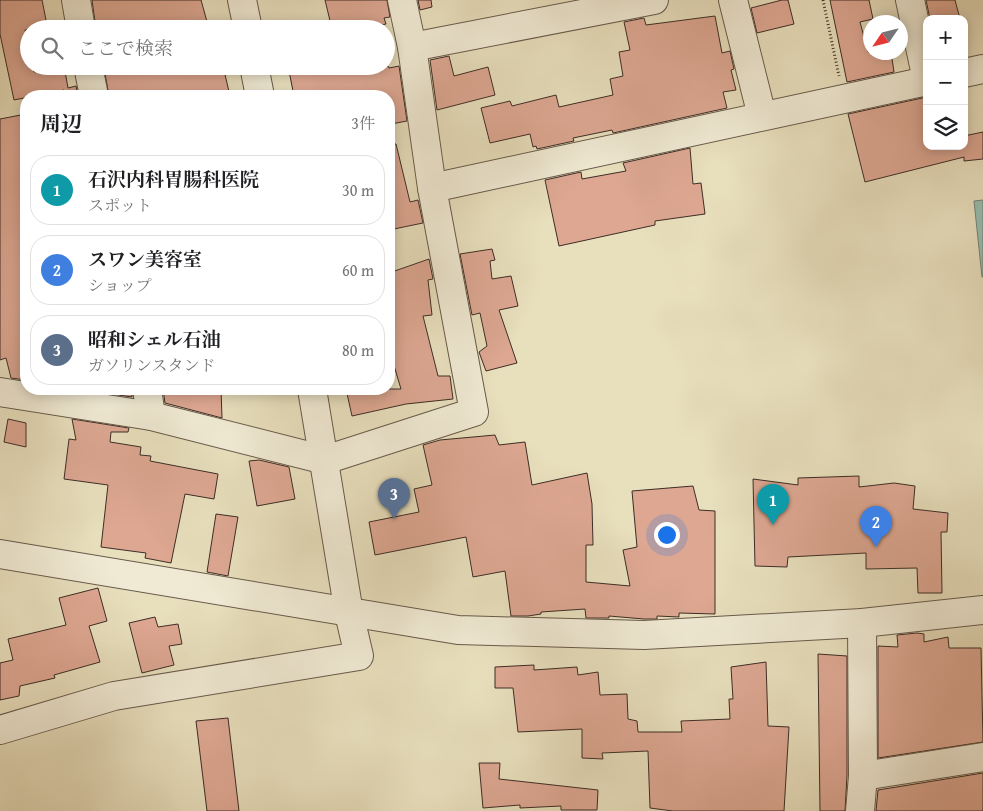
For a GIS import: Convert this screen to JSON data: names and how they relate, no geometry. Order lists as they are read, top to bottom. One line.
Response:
{"north":"bottom left","page":{"map_buttons":["+","−"],"search":"ここで検索","heading":["周辺","3件"],"list":[{"mark":"1","name":"石沢内科胃腸科医院","note":"スポット","value":"30 m"},{"mark":"2","name":"スワン美容室","note":"ショップ","value":"60 m"},{"mark":"3","name":"昭和シェル石油","note":"ガソリンスタンド","value":"80 m"}],"pins":["3","1","2"]}}
